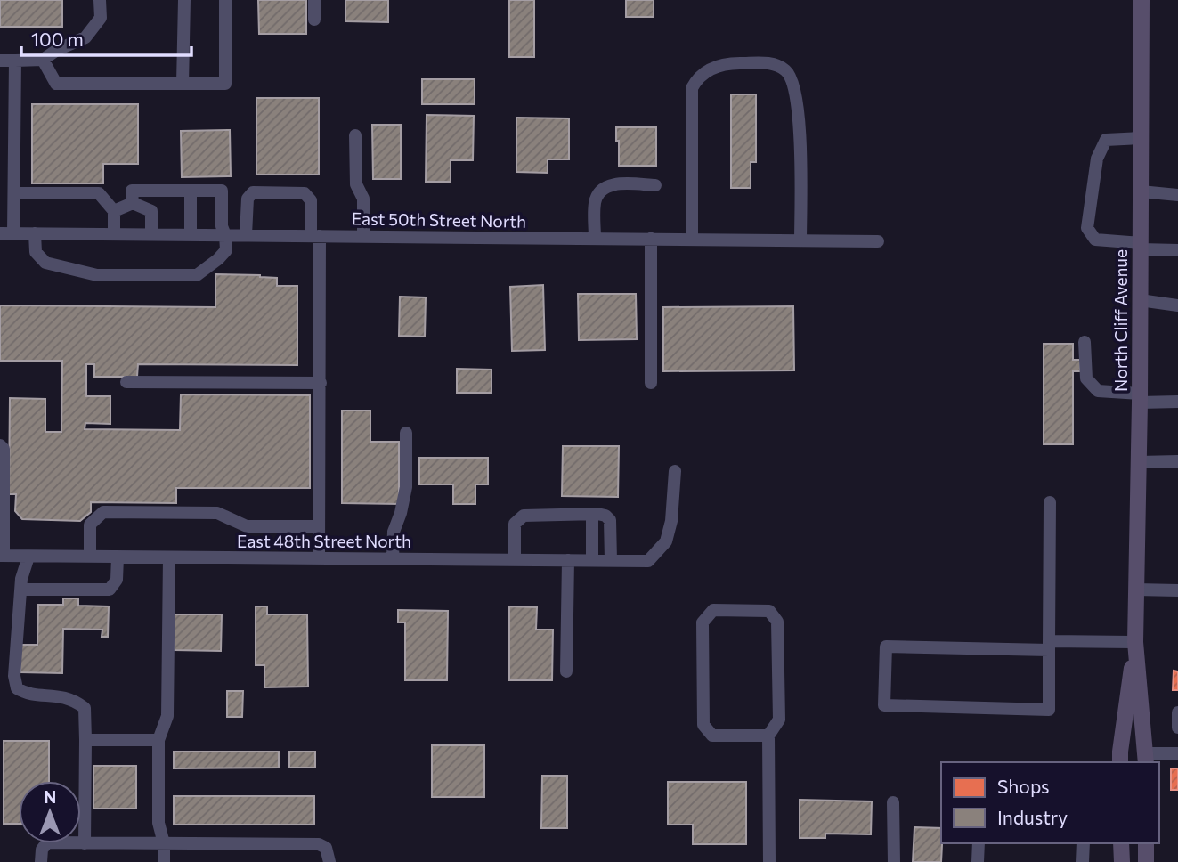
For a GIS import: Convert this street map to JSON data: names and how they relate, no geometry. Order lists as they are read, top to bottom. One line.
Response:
{"streets":{"main road":["North Cliff Avenue"],"street":["East 50th Street North","East 48th Street North"]},"legend":["Shops","Industry"],"scale_bar":"100 m","north":"top"}
